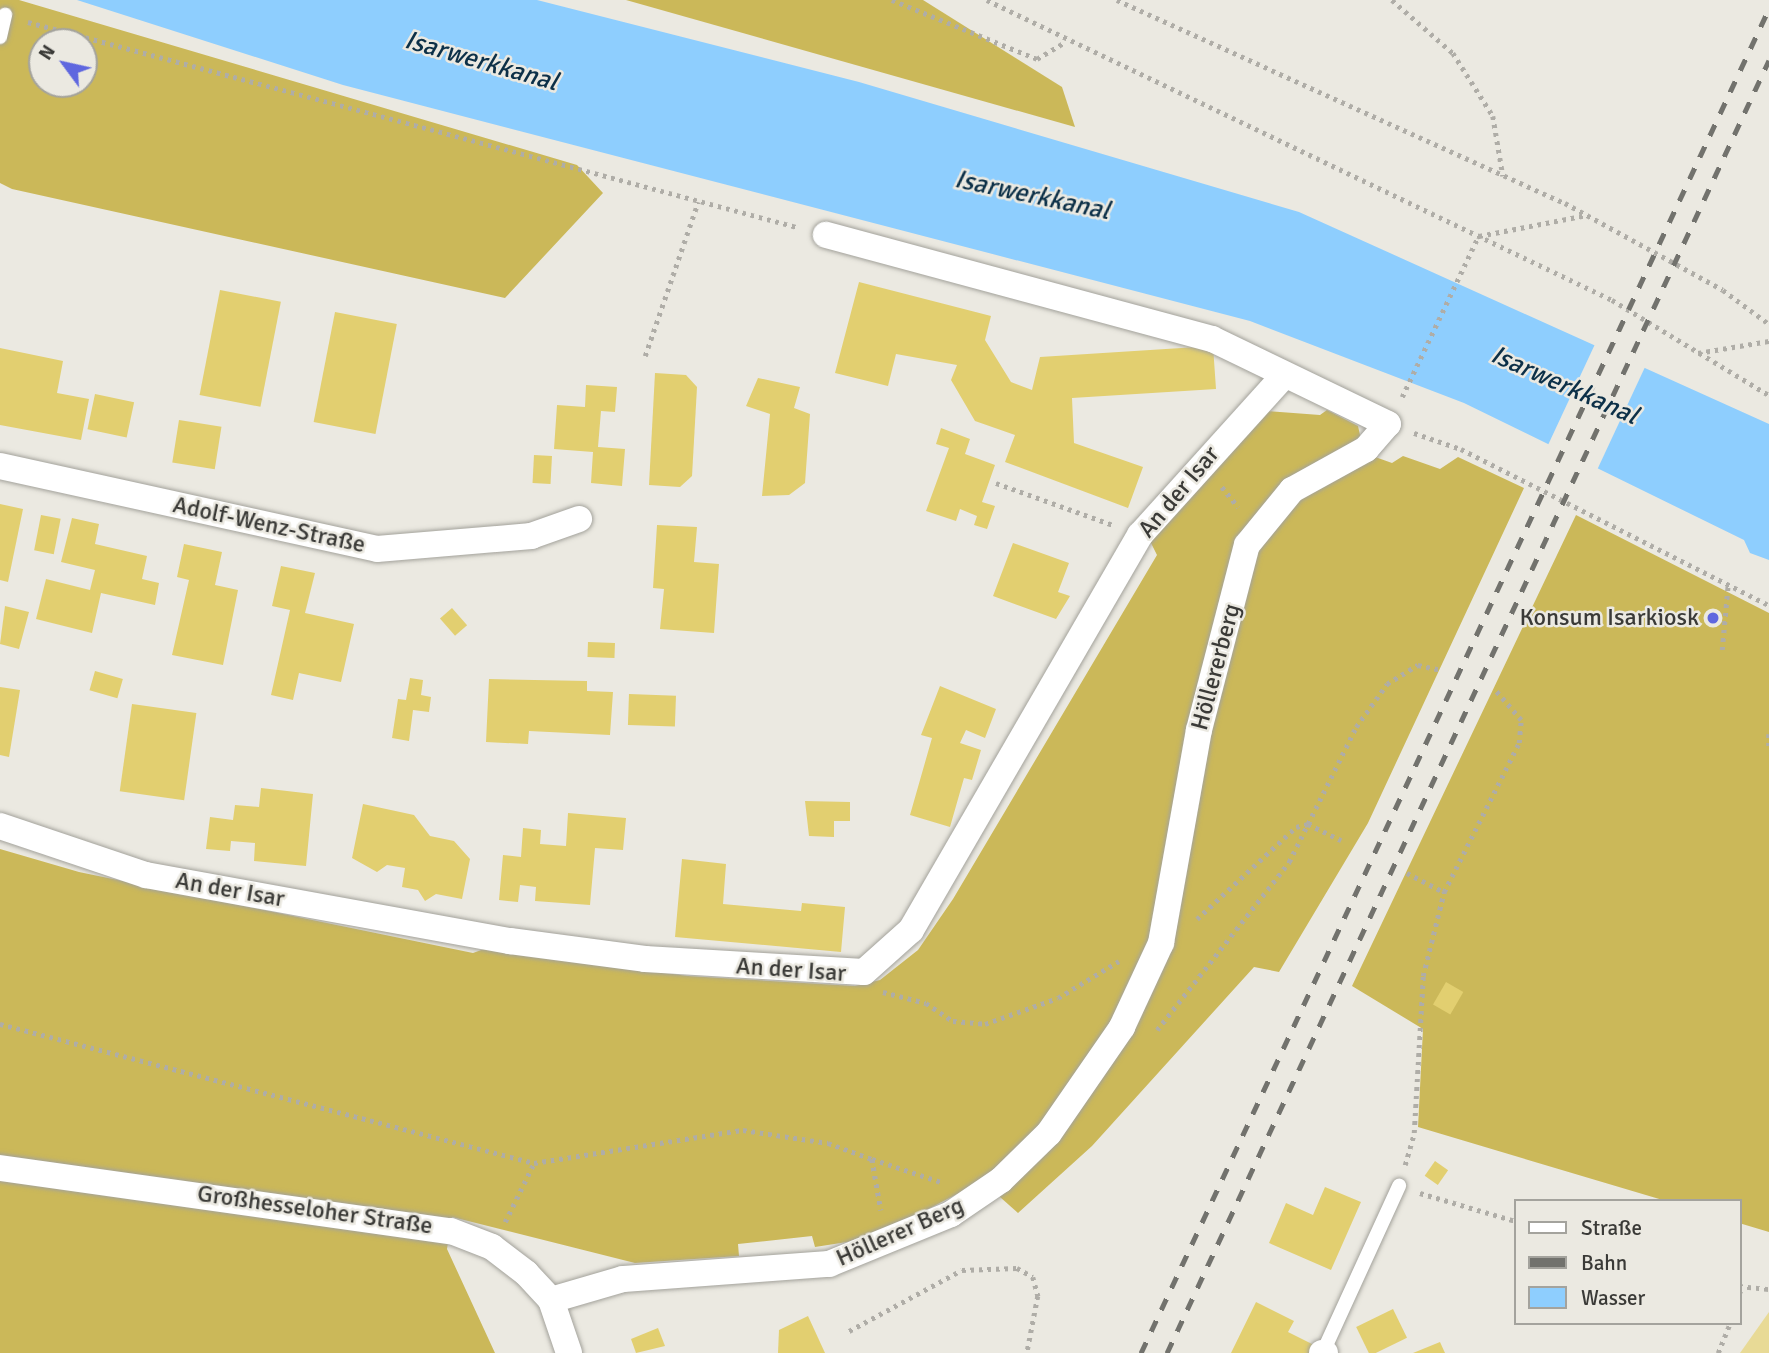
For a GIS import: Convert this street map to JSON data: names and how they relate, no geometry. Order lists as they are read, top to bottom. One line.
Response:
{"streets":{"street":["An der Isar","Adolf-Wenz-Straße","Höllererberg","Großhesseloher Straße","Höllerer Berg"]},"crossings":[["Höllererberg","Höllerer Berg"],["Großhesseloher Straße","Höllerer Berg"]],"water":["Isarwerkkanal"],"places":["Konsum Isarkiosk"],"legend":["Straße","Bahn","Wasser"],"north":"top left"}
